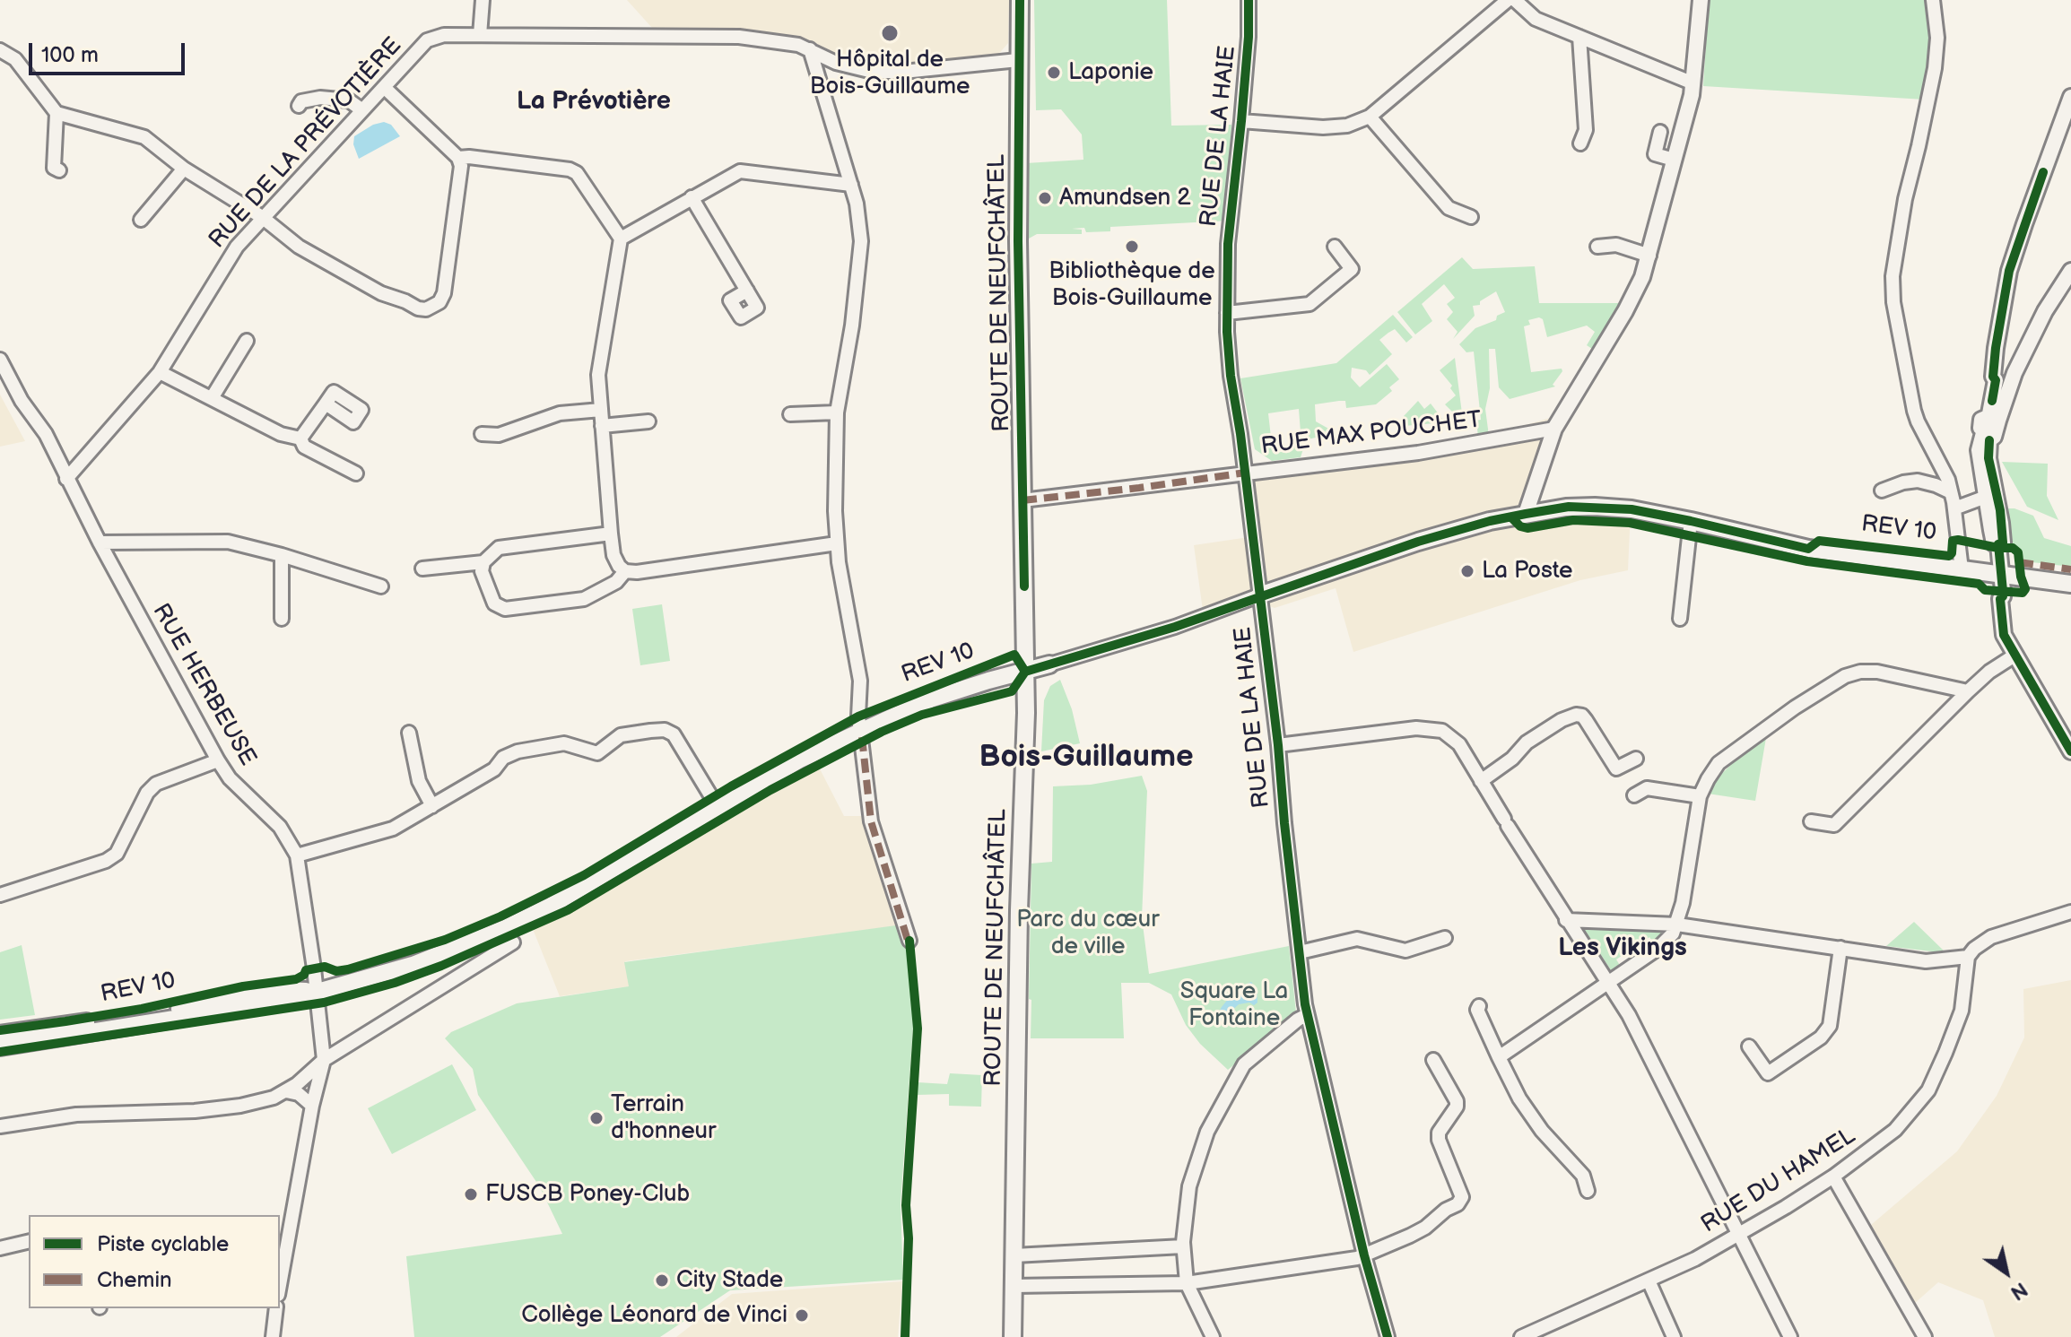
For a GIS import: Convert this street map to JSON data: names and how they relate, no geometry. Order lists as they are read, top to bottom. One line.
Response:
{"streets":{"main road":["ROUTE DE NEUFCHÂTEL"],"street":["RUE DE LA HAIE","RUE DE LA PRÉVOTIÈRE","RUE MAX POUCHET","RUE HERBEUSE","RUE DU HAMEL"],"cycle path":["REV 10"]},"crossings":[["RUE DE LA HAIE","RUE MAX POUCHET"],["RUE DE LA PRÉVOTIÈRE","ROUTE DE NEUFCHÂTEL"],["RUE DE LA PRÉVOTIÈRE","RUE HERBEUSE"],["ROUTE DE NEUFCHÂTEL","RUE MAX POUCHET"]],"districts":["La Prévotière","Bois-Guillaume","Les Vikings"],"parks":["Parc du cœur de ville","Square La Fontaine"],"places":["Hôpital de Bois-Guillaume","Laponie","Amundsen 2","Bibliothèque de Bois-Guillaume","La Poste","Terrain d'honneur","FUSCB Poney-Club","City Stade","Collège Léonard de Vinci"],"legend":["Piste cyclable","Chemin"],"scale_bar":"100 m","north":"bottom right"}
